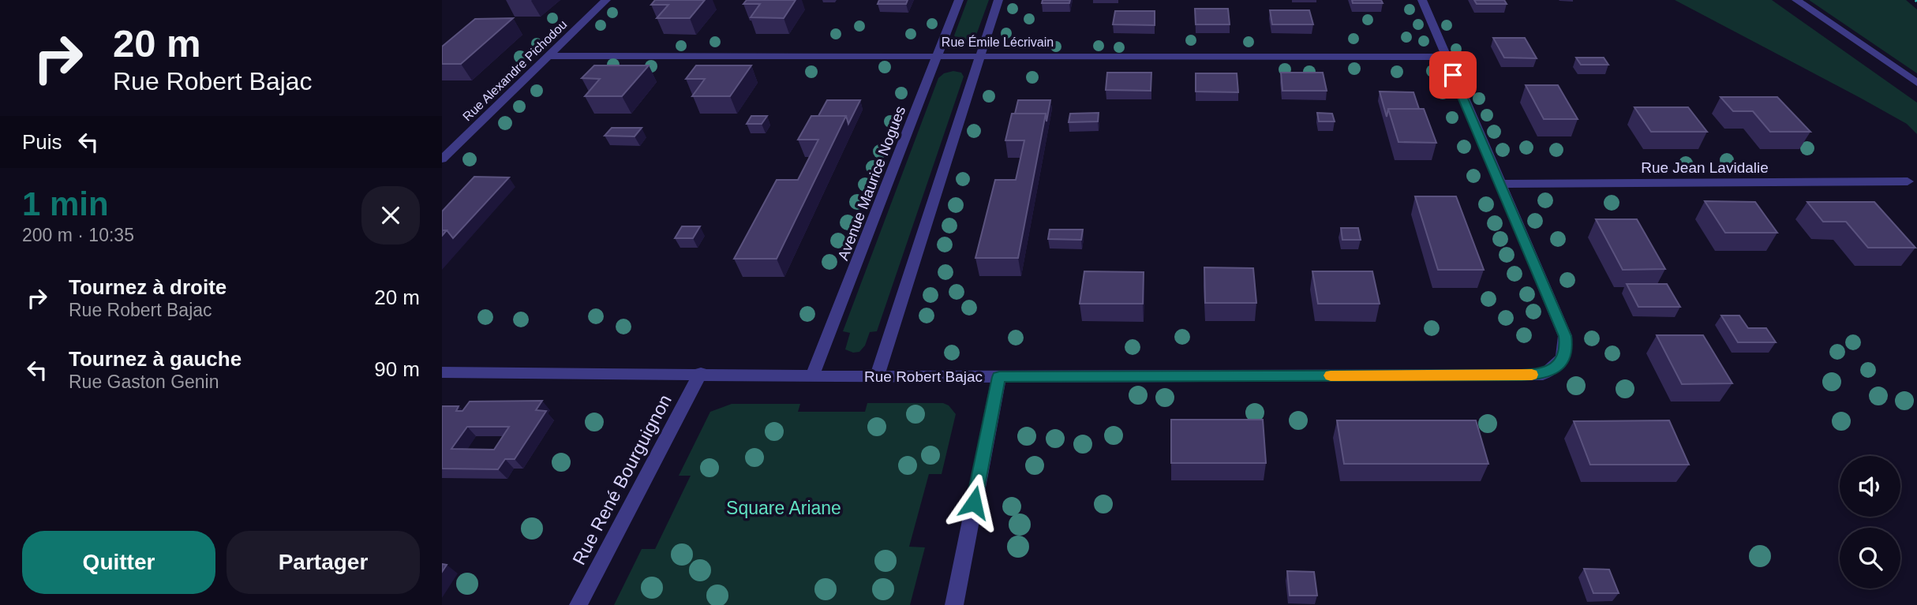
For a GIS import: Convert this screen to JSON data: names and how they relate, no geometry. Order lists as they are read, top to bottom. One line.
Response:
{"streets":{"street":["Rue Émile Lécrivain","Rue Alexandre Pichodou","Rue Jean Lavidalie","Avenue Maurice Nogues","Rue Robert Bajac","Rue René Bourguignon"]},"crossings":[["Rue Émile Lécrivain","Rue Alexandre Pichodou"],["Rue Émile Lécrivain","Avenue Maurice Nogues"],["Rue Jean Lavidalie","Rue Robert Bajac"],["Avenue Maurice Nogues","Rue Robert Bajac"],["Rue Robert Bajac","Rue René Bourguignon"]],"parks":["Square Ariane"],"page":{"turn":["20 m","Rue Robert Bajac"],"then":"Puis","heading":["1 min","200 m · 10:35"],"list":[{"name":"Tournez à droite","note":"Rue Robert Bajac","value":"20 m"},{"name":"Tournez à gauche","note":"Rue Gaston Genin","value":"90 m"}],"buttons":["Quitter","Partager"]}}
